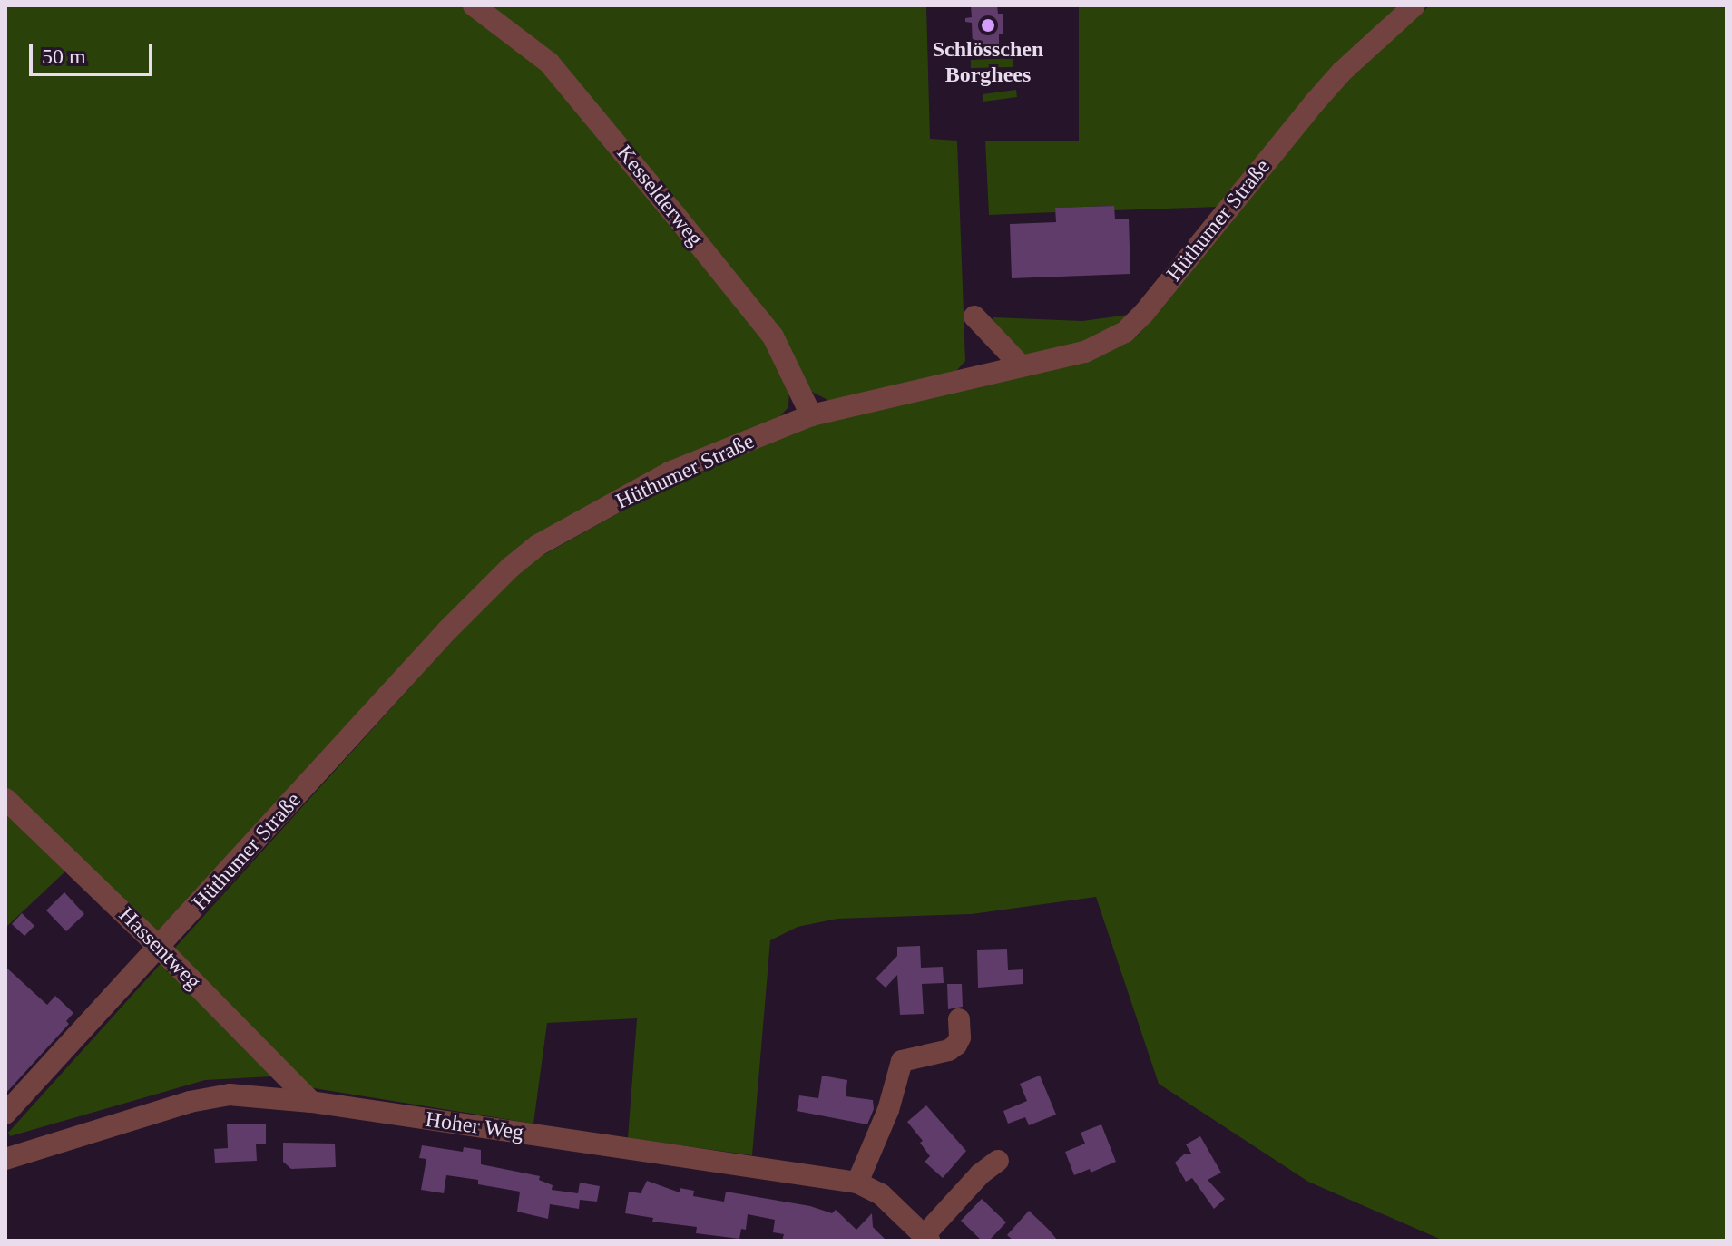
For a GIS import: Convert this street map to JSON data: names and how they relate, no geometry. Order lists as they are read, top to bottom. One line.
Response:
{"streets":{"street":["Kesselderweg","Hüthumer Straße","Hassentweg","Hoher Weg"]},"crossings":[["Kesselderweg","Hüthumer Straße"],["Hüthumer Straße","Hassentweg"],["Hassentweg","Hoher Weg"]],"places":["Schlösschen Borghees"],"scale_bar":"50 m"}
